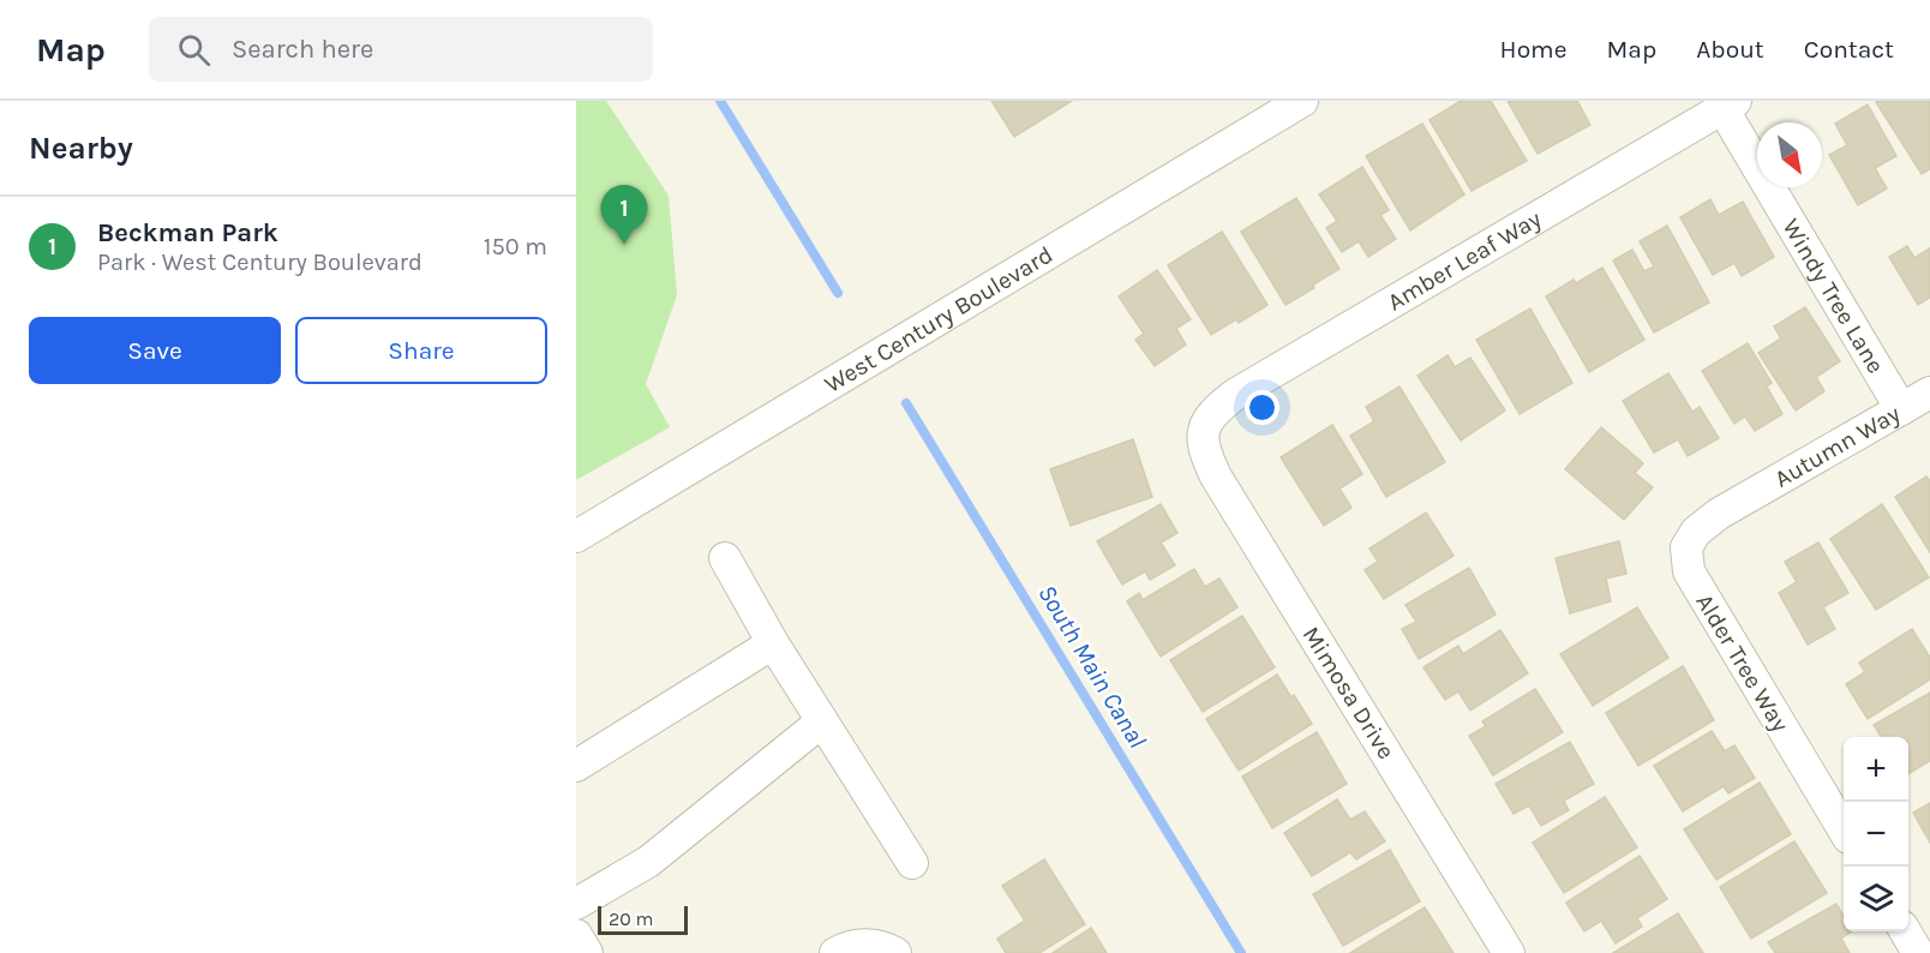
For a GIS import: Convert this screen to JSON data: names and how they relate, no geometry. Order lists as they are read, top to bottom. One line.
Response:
{"streets":{"street":["Amber Leaf Way","Windy Tree Lane","West Century Boulevard","Autumn Way","Alder Tree Way","Mimosa Drive"]},"crossings":[["Amber Leaf Way","Windy Tree Lane"],["Amber Leaf Way","Mimosa Drive"],["Windy Tree Lane","Autumn Way"],["Autumn Way","Alder Tree Way"]],"water":["South Main Canal"],"scale_bar":"20 m","north":"bottom right","page":{"header":"Map","search":"Search here","nav":["Home","Map","About","Contact"],"heading":"Nearby","pins":"1","list":[{"mark":"1","name":"Beckman Park","note":"Park · West Century Boulevard","value":"150 m"}],"buttons":["Save","Share"],"map_buttons":["+","−"],"scale":"20 m"}}
